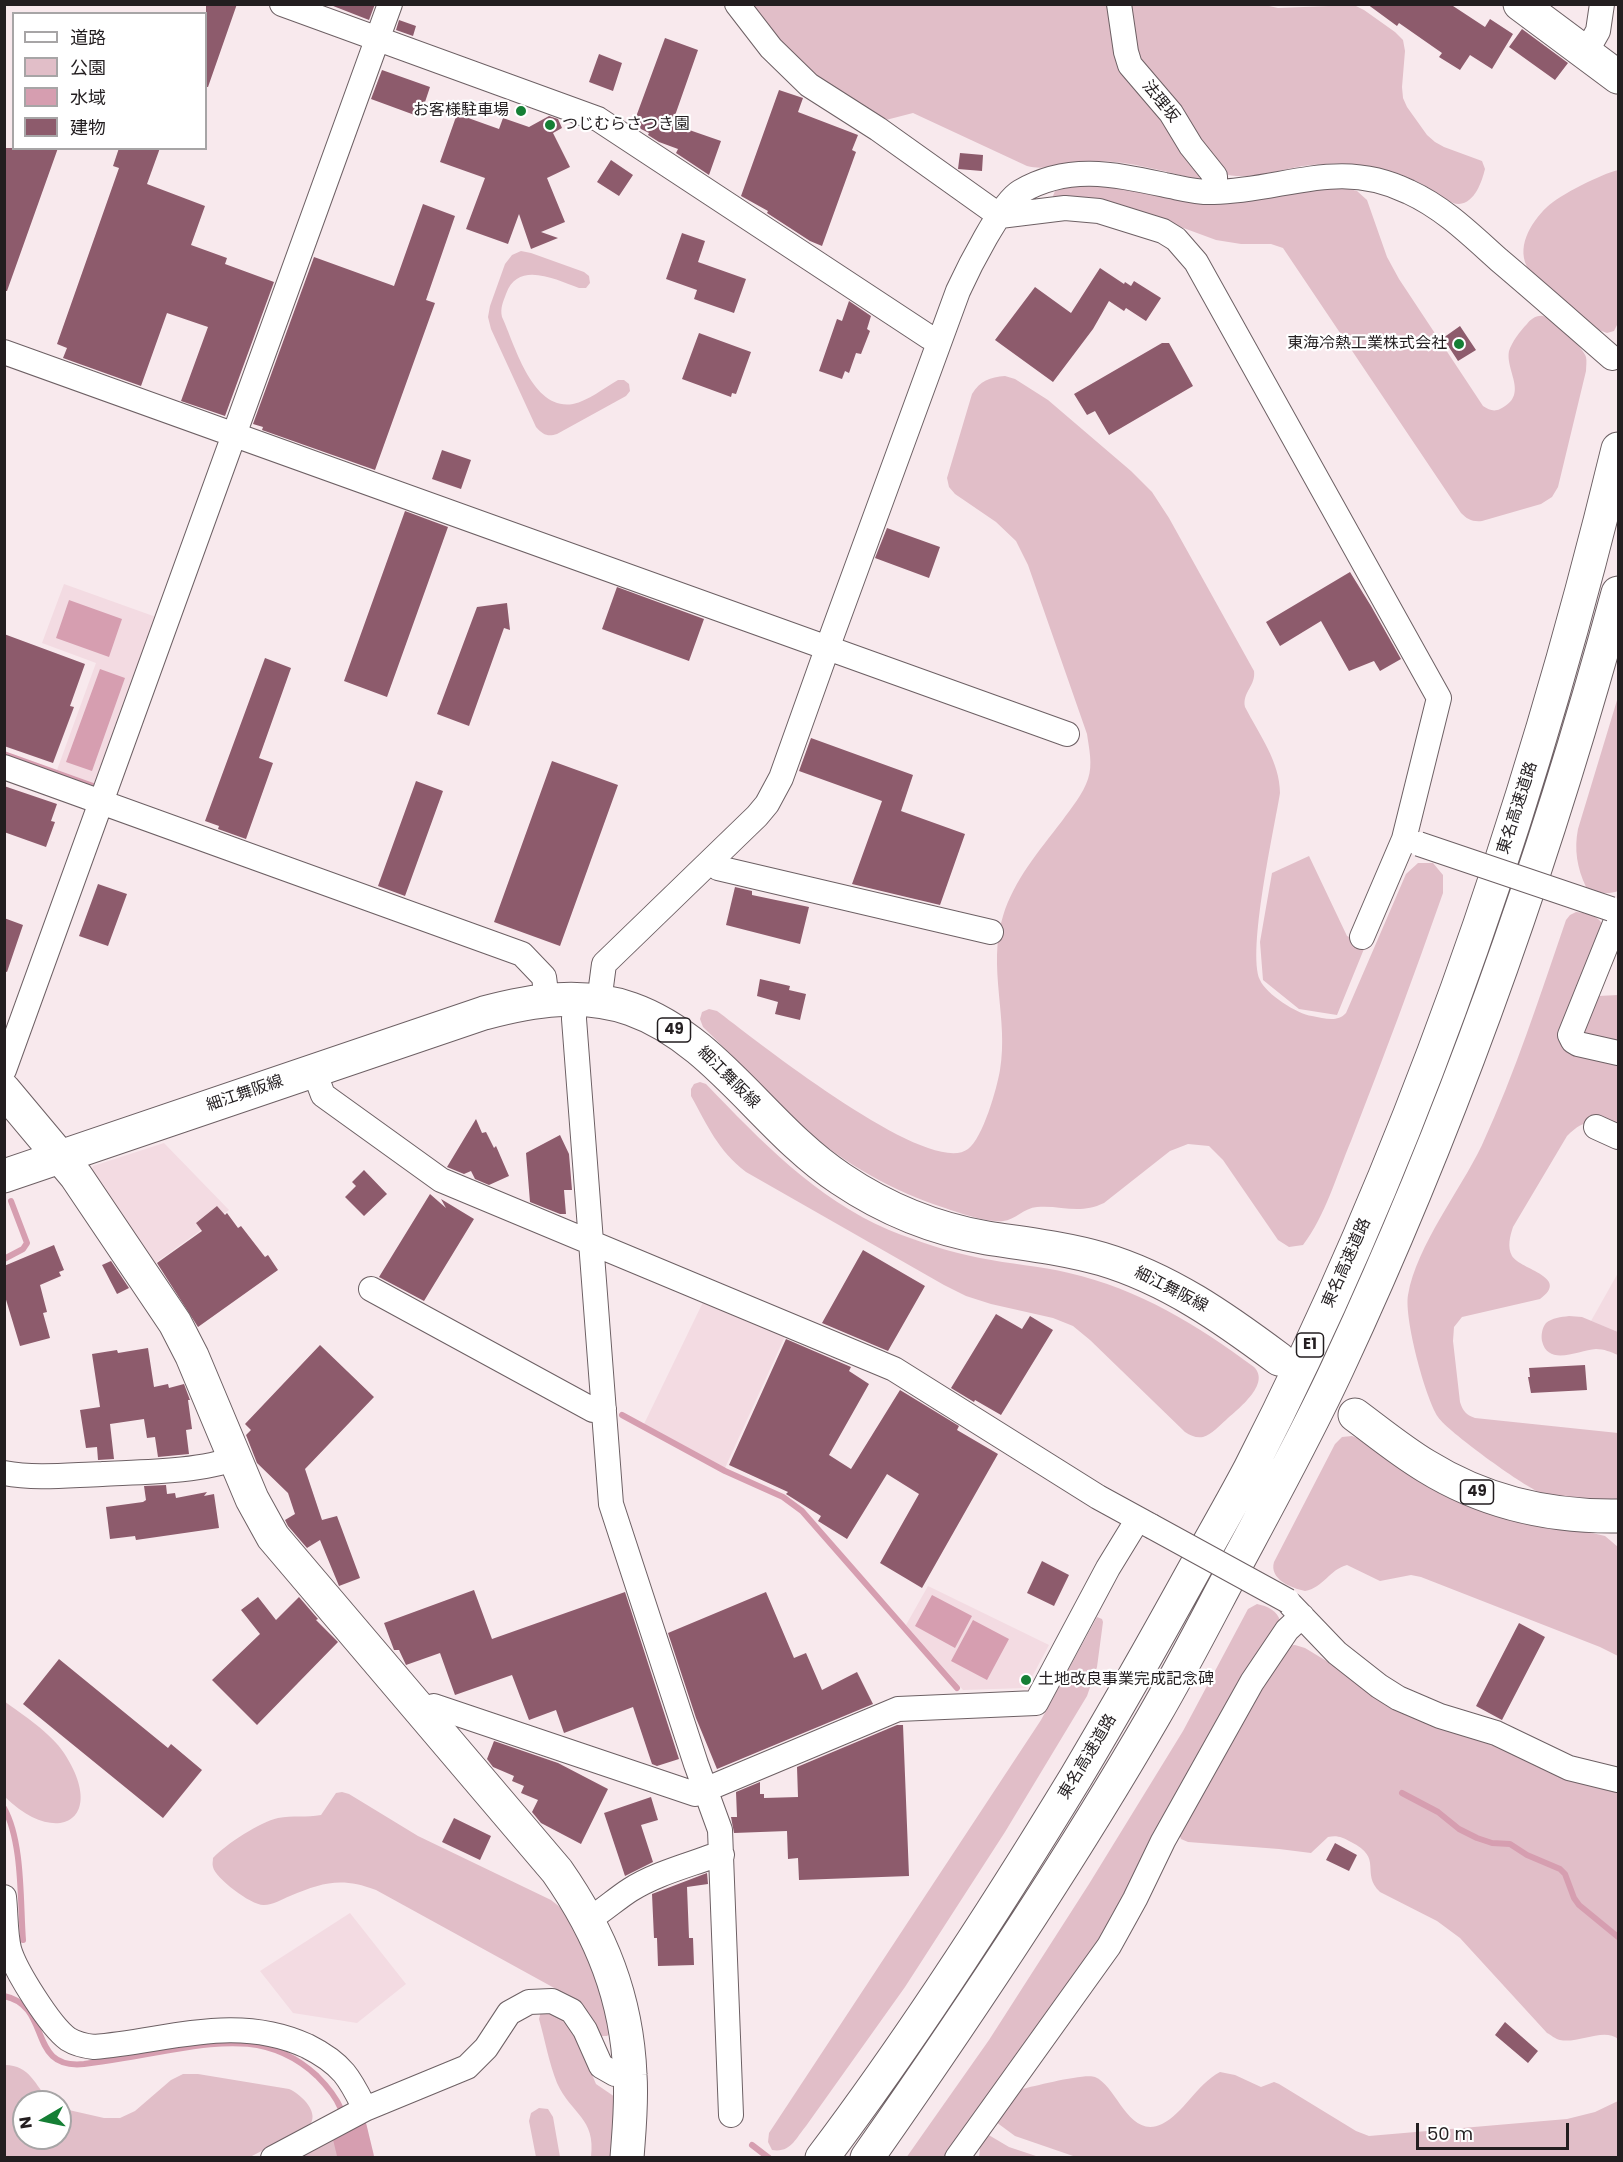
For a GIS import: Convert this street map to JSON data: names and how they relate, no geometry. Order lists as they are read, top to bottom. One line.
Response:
{"streets":{"main road":["東名高速道路","49","細江舞阪線","E1"],"street":["法理坂"]},"places":["お客様駐車場","つじむらさつき園","東海冷熱工業株式会社","土地改良事業完成記念碑"],"legend":["道路","公園","水域","建物"],"scale_bar":"50 m","north":"left"}
